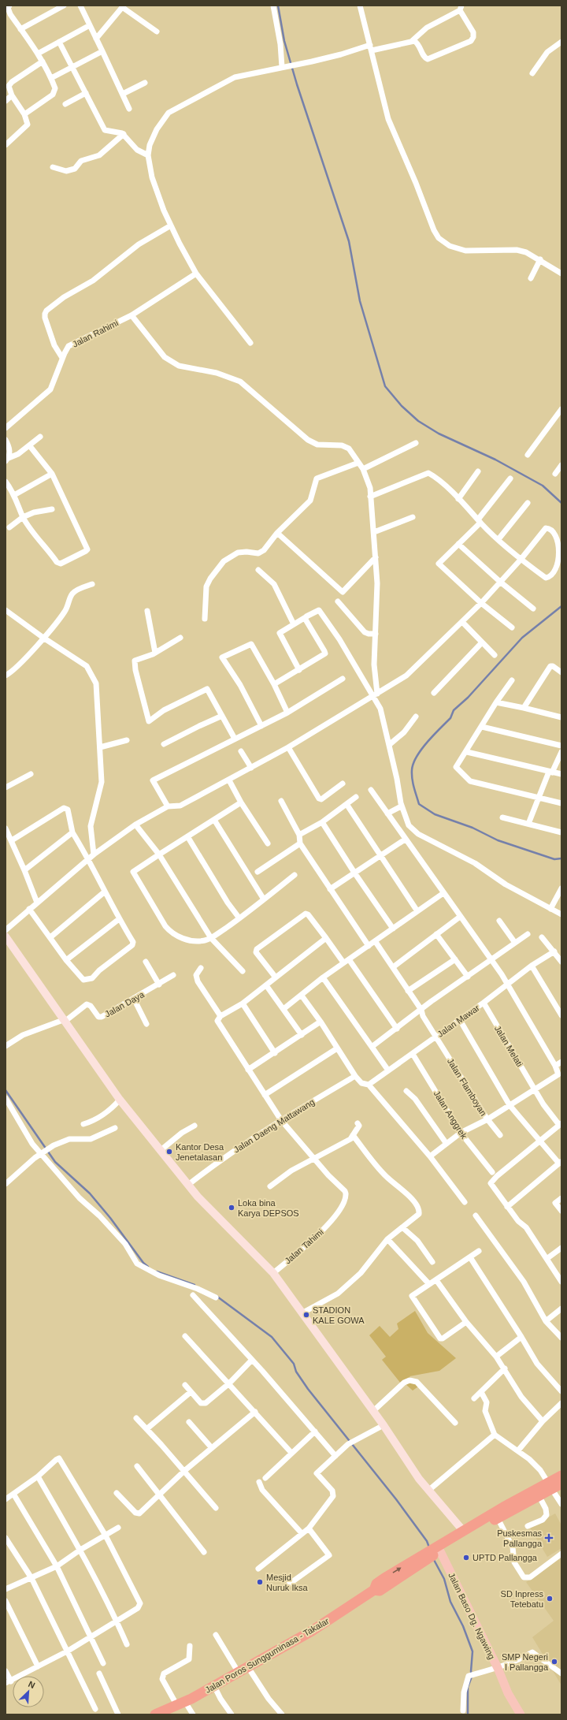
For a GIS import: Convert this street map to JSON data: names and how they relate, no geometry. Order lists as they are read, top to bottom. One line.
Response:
{"streets":{"highway":["Jalan Poros Sungguminasa - Takalar"],"main road":["Jalan Baso Dg. Ngawing"],"street":["Jalan Rahimi","Jalan Daya","Jalan Mawar","Jalan Melati","Jalan Flamboyan","Jalan Anggrek","Jalan Daeng Mattawang","Jalan Tahimi"]},"crossings":[["Jalan Mawar","Jalan Melati"],["Jalan Mawar","Jalan Flamboyan"],["Jalan Mawar","Jalan Anggrek"],["Jalan Daeng Mattawang","Jalan Tahimi"],["Jalan Baso Dg. Ngawing","Jalan Poros Sungguminasa - Takalar"]],"places":{"other":["Kantor Desa Jenetalasan","Loka bina Karya DEPSOS","STADION KALE GOWA","UPTD Pallangga","Mesjid Nuruk Iksa","SD Inpress Tetebatu","SMP Negeri I Pallangga"],"health":["Puskesmas Pallangga"]},"north":"top right"}
